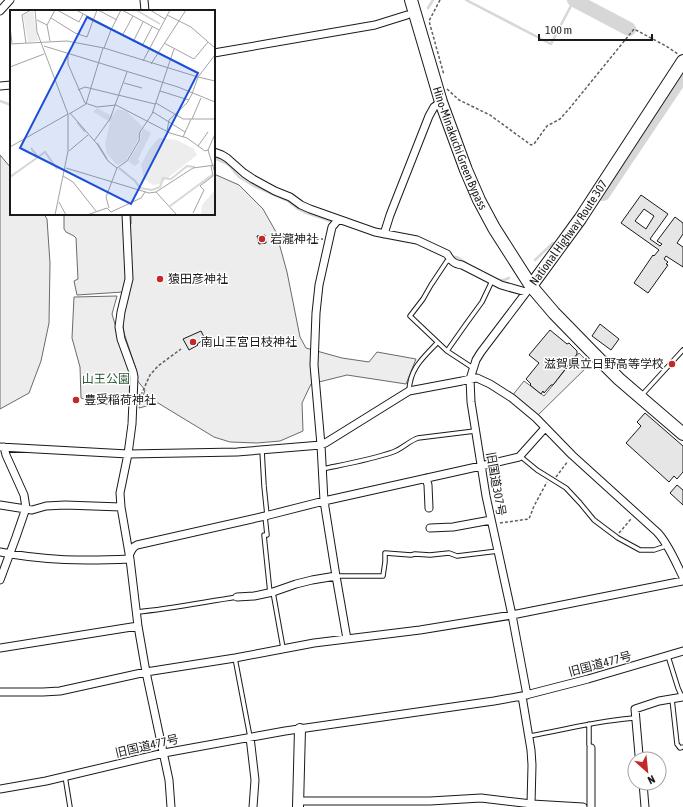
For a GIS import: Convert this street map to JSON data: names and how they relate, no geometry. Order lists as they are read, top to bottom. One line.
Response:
{"streets":{"highway":["Hino-Minakuchi Green Bypass","National Highway Route 307"],"street":["旧国道307号","旧国道477号"]},"crossings":[["Hino-Minakuchi Green Bypass","National Highway Route 307"],["Hino-Minakuchi Green Bypass","旧国道307号"],["National Highway Route 307","旧国道307号"],["旧国道307号","旧国道477号"]],"parks":["山王公園"],"places":["岩瀧神社","猿田彦神社","南山王宮日枝神社","滋賀県立日野高等学校","豊受稲荷神社"],"scale_bar":"100 m","north":"bottom right"}
